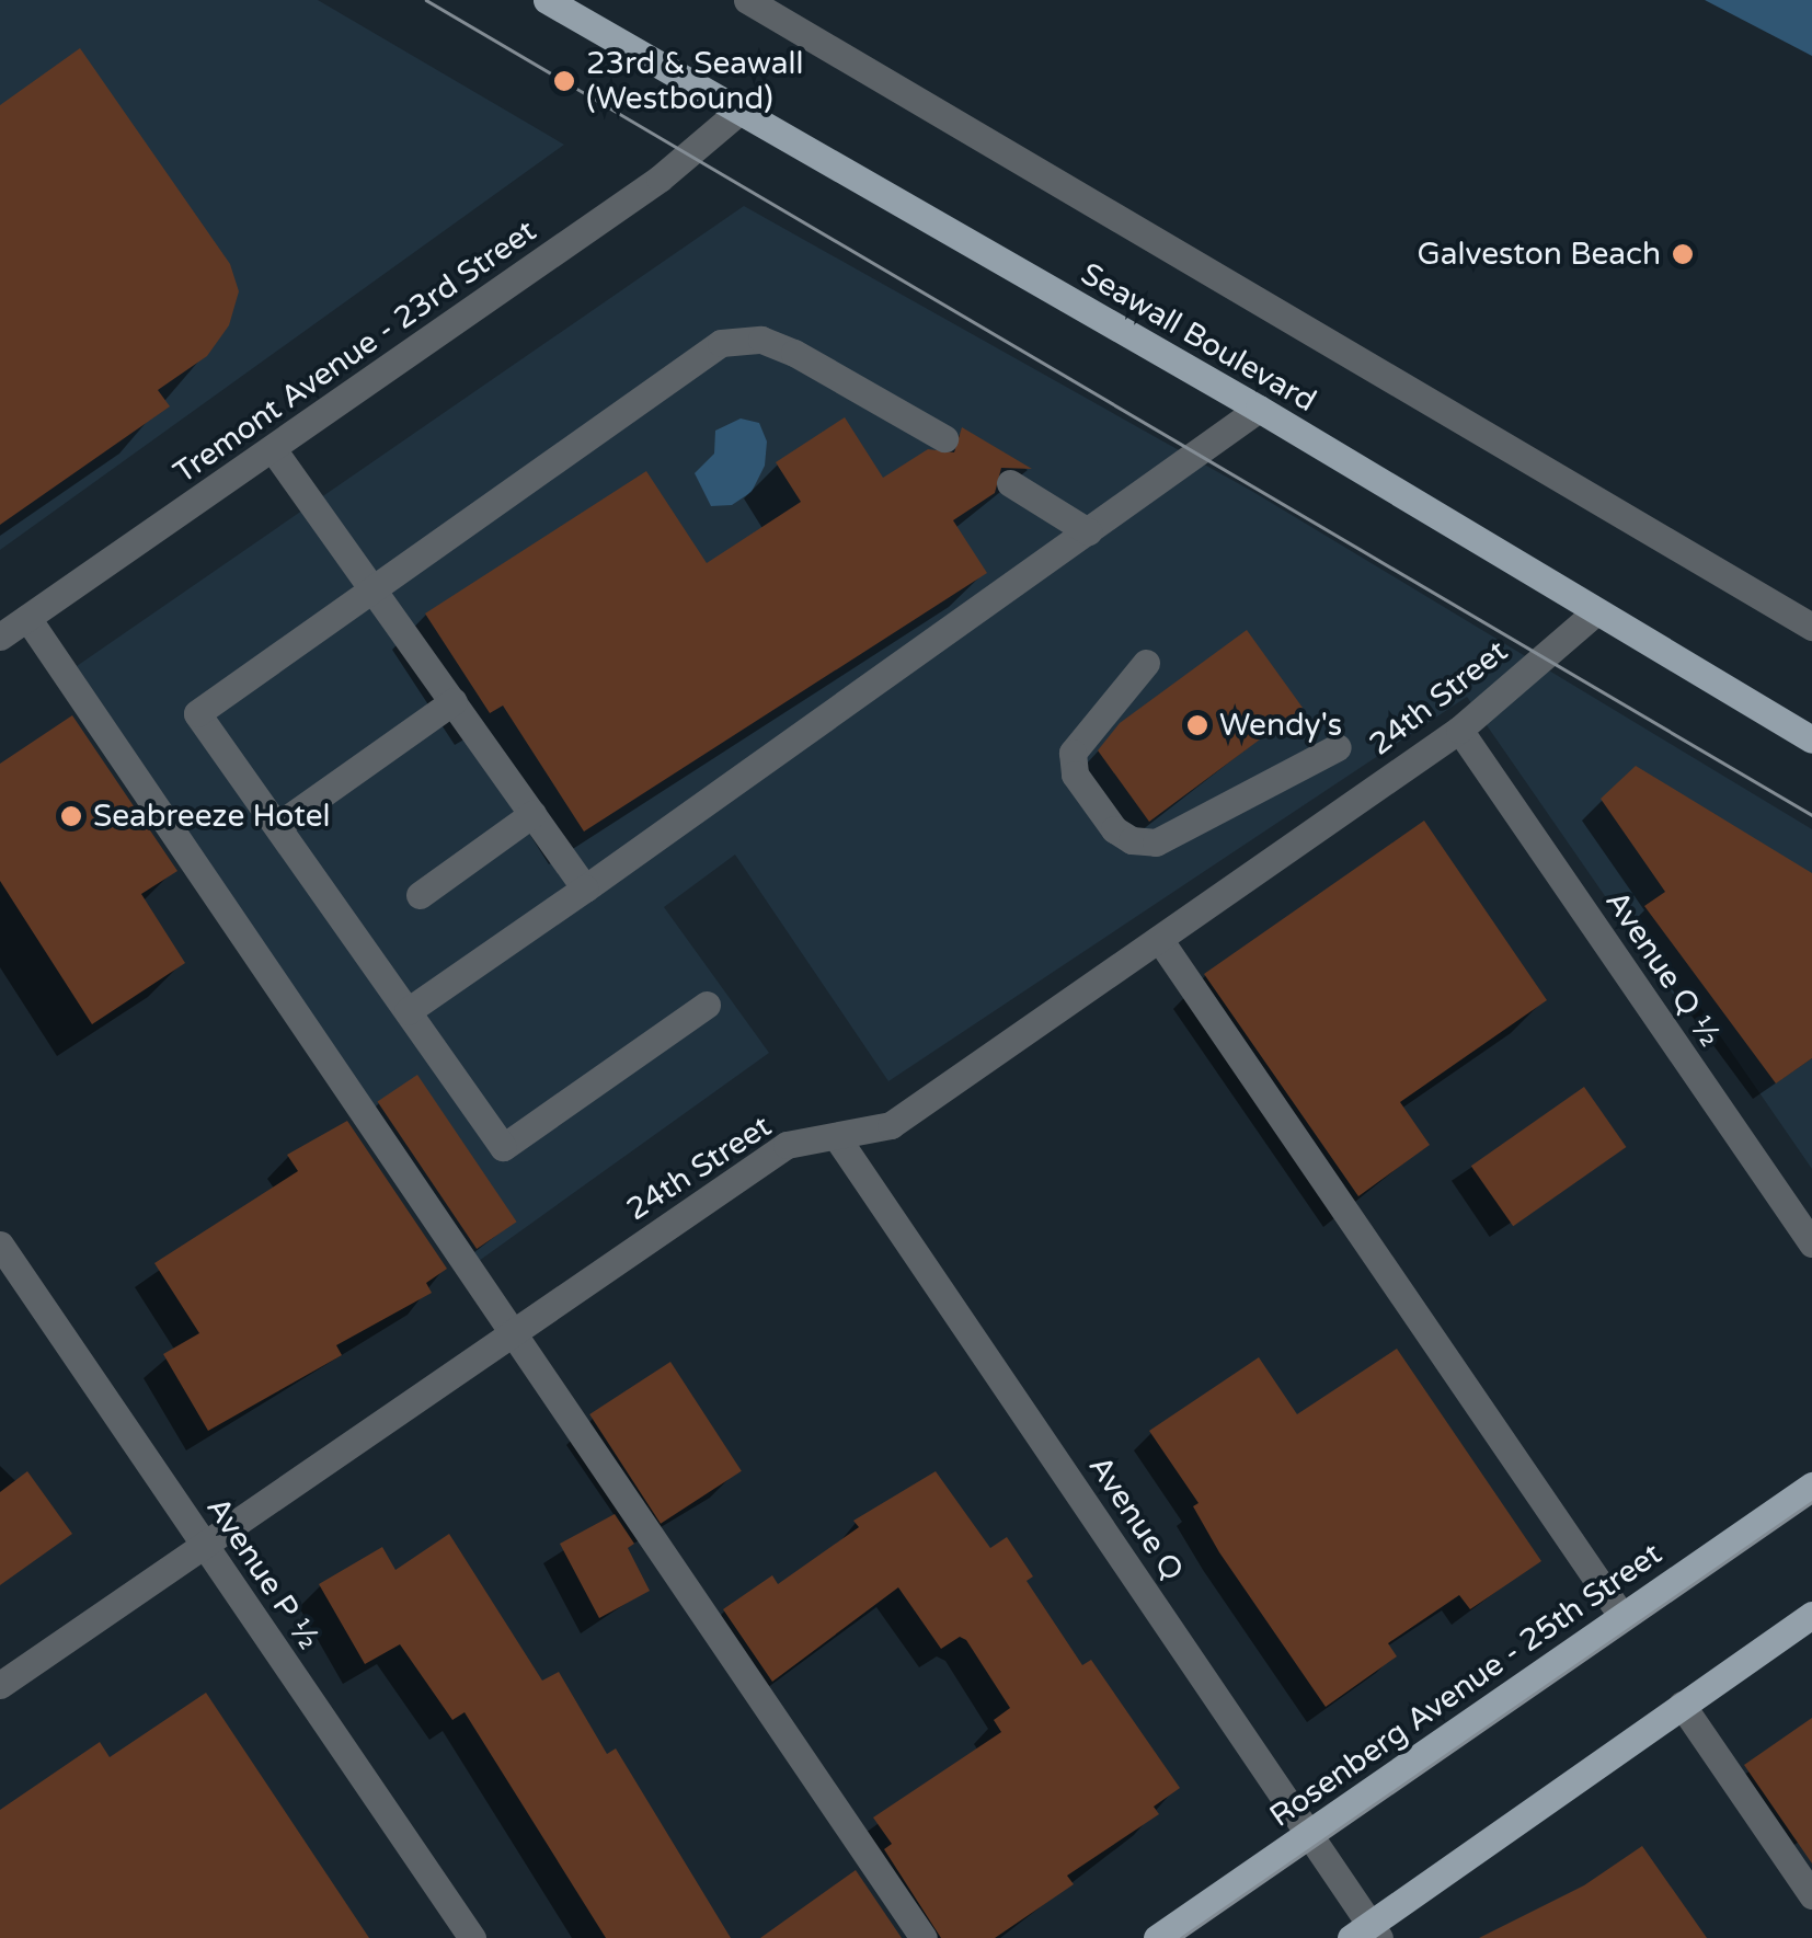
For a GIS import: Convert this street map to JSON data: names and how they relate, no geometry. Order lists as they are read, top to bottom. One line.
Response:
{"streets":{"main road":["Seawall Boulevard","Rosenberg Avenue - 25th Street"],"street":["Tremont Avenue - 23rd Street","24th Street","Avenue Q ½","Avenue Q","Avenue P ½"]},"crossings":[["Seawall Boulevard","Tremont Avenue - 23rd Street"],["Seawall Boulevard","24th Street"],["24th Street","Avenue Q ½"],["24th Street","Avenue Q"],["24th Street","Avenue P ½"],["Avenue Q","Rosenberg Avenue - 25th Street"]],"places":["23rd & Seawall (Westbound)","Galveston Beach","Wendy's","Seabreeze Hotel"]}
